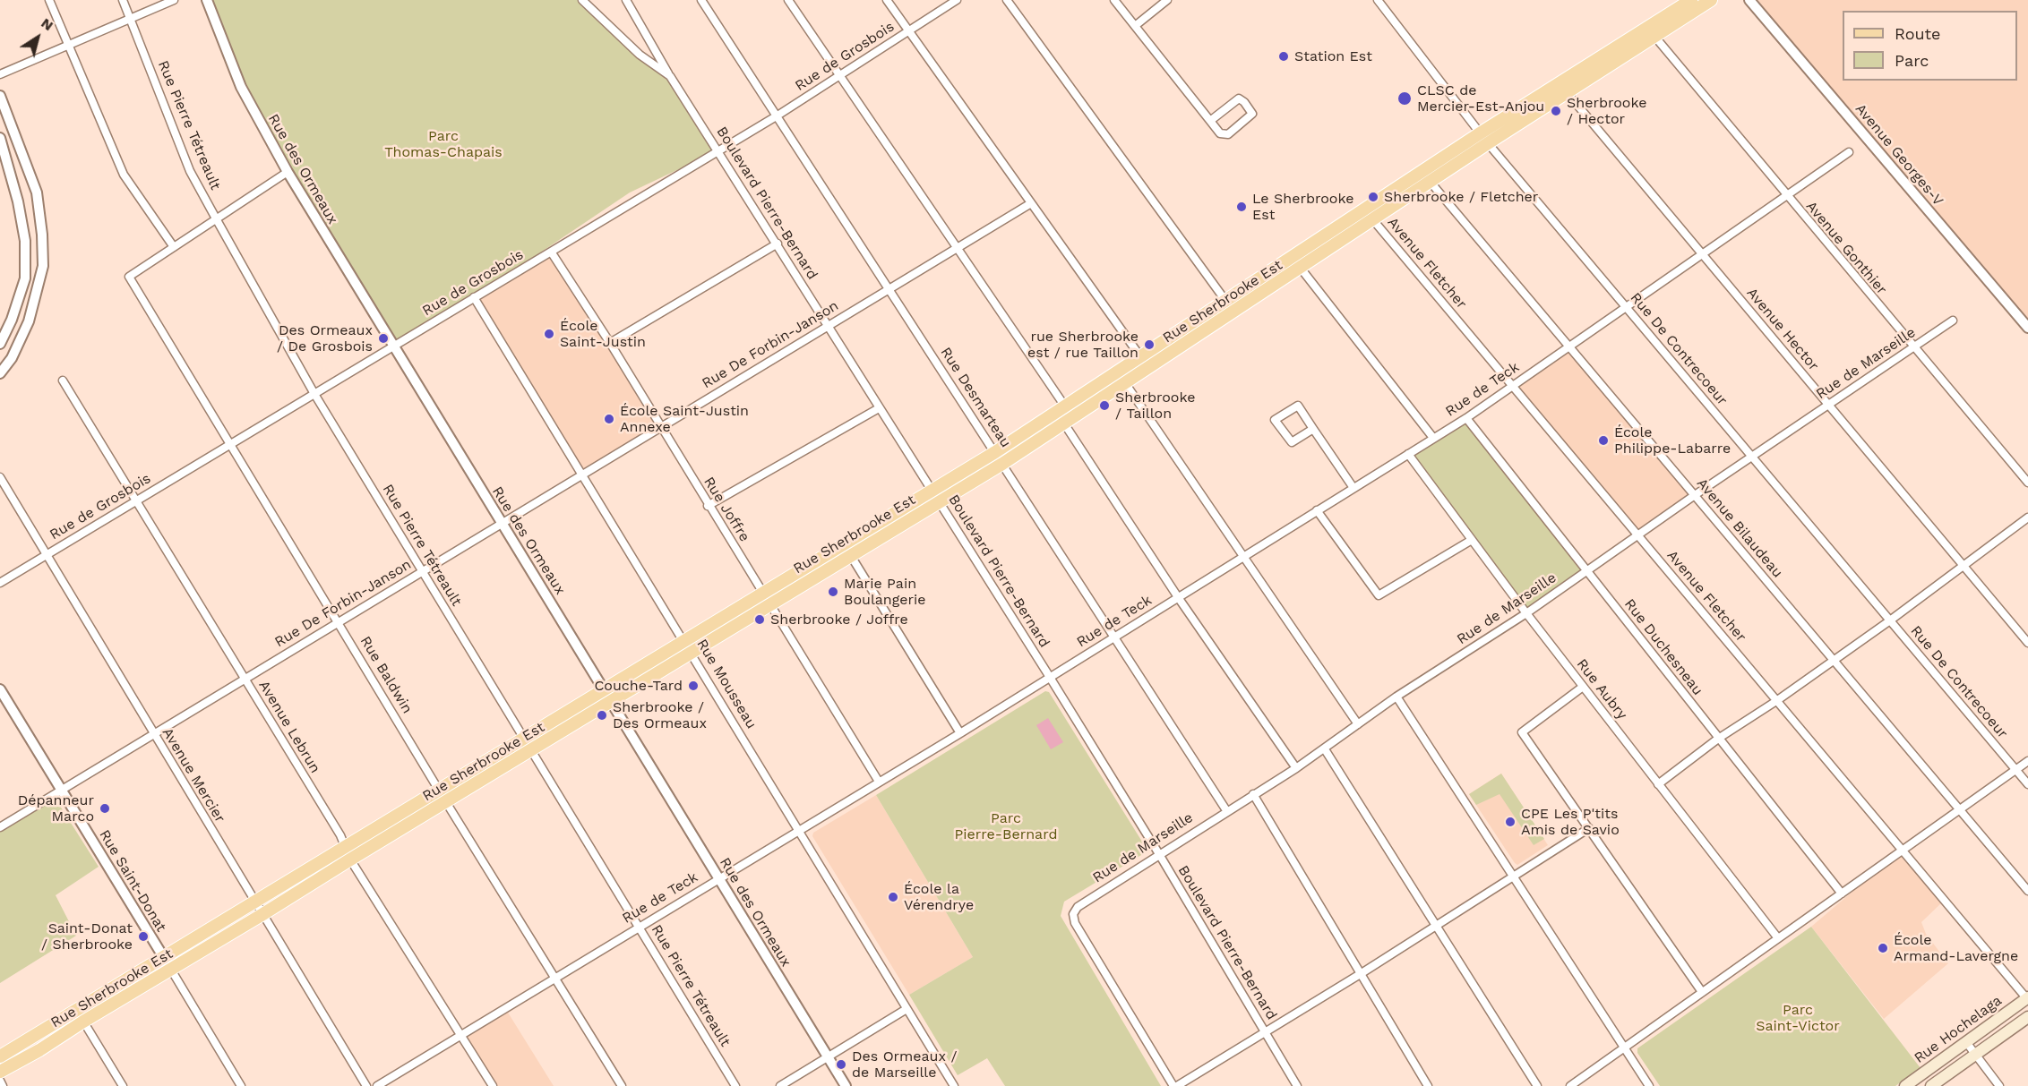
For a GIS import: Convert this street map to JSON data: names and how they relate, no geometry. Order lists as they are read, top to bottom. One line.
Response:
{"streets":{"main road":["Rue Sherbrooke Est","Rue Hochelaga"],"street":["Rue de Grosbois","Rue Pierre Tétreault","Avenue Georges-V","Rue des Ormeaux","Boulevard Pierre-Bernard","Avenue Gonthier","Avenue Fletcher","Avenue Hector","Rue De Forbin-Janson","Rue De Contrecoeur","Rue de Marseille","Rue de Teck","Rue Desmarteau","Rue Joffre","Avenue Bilaudeau","Rue Duchesneau","Rue Baldwin","Rue Mousseau","Rue Aubry","Avenue Lebrun","Avenue Mercier","Rue Saint-Donat"]},"crossings":[["Rue de Grosbois","Rue Pierre Tétreault"],["Rue de Grosbois","Rue des Ormeaux"],["Rue de Grosbois","Boulevard Pierre-Bernard"],["Rue de Grosbois","Rue Desmarteau"],["Rue de Grosbois","Rue Joffre"],["Rue de Grosbois","Rue Baldwin"],["Rue de Grosbois","Rue Mousseau"],["Rue de Grosbois","Avenue Lebrun"],["Rue de Grosbois","Avenue Mercier"],["Rue Pierre Tétreault","Rue Sherbrooke Est"],["Rue Pierre Tétreault","Rue De Forbin-Janson"],["Rue Pierre Tétreault","Rue de Teck"],["Rue des Ormeaux","Rue Sherbrooke Est"],["Rue des Ormeaux","Rue De Forbin-Janson"],["Rue des Ormeaux","Rue de Teck"],["Boulevard Pierre-Bernard","Rue Sherbrooke Est"],["Boulevard Pierre-Bernard","Rue De Forbin-Janson"],["Boulevard Pierre-Bernard","Rue de Marseille"],["Boulevard Pierre-Bernard","Rue de Teck"],["Avenue Gonthier","Rue Sherbrooke Est"],["Avenue Gonthier","Rue de Marseille"],["Avenue Gonthier","Rue de Teck"],["Avenue Fletcher","Rue Sherbrooke Est"],["Avenue Fletcher","Rue de Marseille"],["Avenue Fletcher","Rue de Teck"],["Avenue Fletcher","Rue Hochelaga"],["Rue Sherbrooke Est","Avenue Hector"],["Rue Sherbrooke Est","Rue De Contrecoeur"],["Rue Sherbrooke Est","Rue Desmarteau"],["Rue Sherbrooke Est","Rue Joffre"],["Rue Sherbrooke Est","Avenue Bilaudeau"],["Rue Sherbrooke Est","Rue Baldwin"],["Rue Sherbrooke Est","Rue Mousseau"],["Rue Sherbrooke Est","Avenue Lebrun"],["Rue Sherbrooke Est","Avenue Mercier"],["Rue Sherbrooke Est","Rue Saint-Donat"],["Avenue Hector","Rue de Marseille"],["Avenue Hector","Rue de Teck"],["Rue De Forbin-Janson","Rue Desmarteau"],["Rue De Forbin-Janson","Rue Joffre"],["Rue De Forbin-Janson","Rue Baldwin"],["Rue De Forbin-Janson","Rue Mousseau"],["Rue De Forbin-Janson","Avenue Lebrun"],["Rue De Forbin-Janson","Avenue Mercier"],["Rue De Forbin-Janson","Rue Saint-Donat"],["Rue De Contrecoeur","Rue de Marseille"],["Rue De Contrecoeur","Rue de Teck"],["Rue de Marseille","Rue Desmarteau"],["Rue de Marseille","Avenue Bilaudeau"],["Rue de Marseille","Rue Duchesneau"],["Rue de Marseille","Rue Aubry"],["Rue de Teck","Rue Desmarteau"],["Rue de Teck","Rue Joffre"],["Rue de Teck","Avenue Bilaudeau"],["Rue de Teck","Rue Duchesneau"],["Rue de Teck","Rue Baldwin"],["Rue de Teck","Rue Mousseau"],["Rue de Teck","Rue Aubry"],["Rue de Teck","Avenue Lebrun"]],"parks":["Parc Thomas-Chapais","Parc Pierre-Bernard","Parc Saint-Victor"],"places":["Station Est","CLSC de Mercier-Est-Anjou","Sherbrooke / Hector","Sherbrooke / Fletcher","Le Sherbrooke Est","École Saint-Justin","Des Ormeaux / De Grosbois","rue Sherbrooke est / rue Taillon","Sherbrooke / Taillon","École Saint-Justin Annexe","École Philippe-Labarre","Marie Pain Boulangerie","Sherbrooke / Joffre","Couche-Tard","Sherbrooke / Des Ormeaux","Dépanneur Marco","CPE Les P'tits Amis de Savio","École la Vérendrye","Saint-Donat / Sherbrooke","École Armand-Lavergne","Des Ormeaux / de Marseille"],"legend":["Route","Parc"],"north":"top right"}
